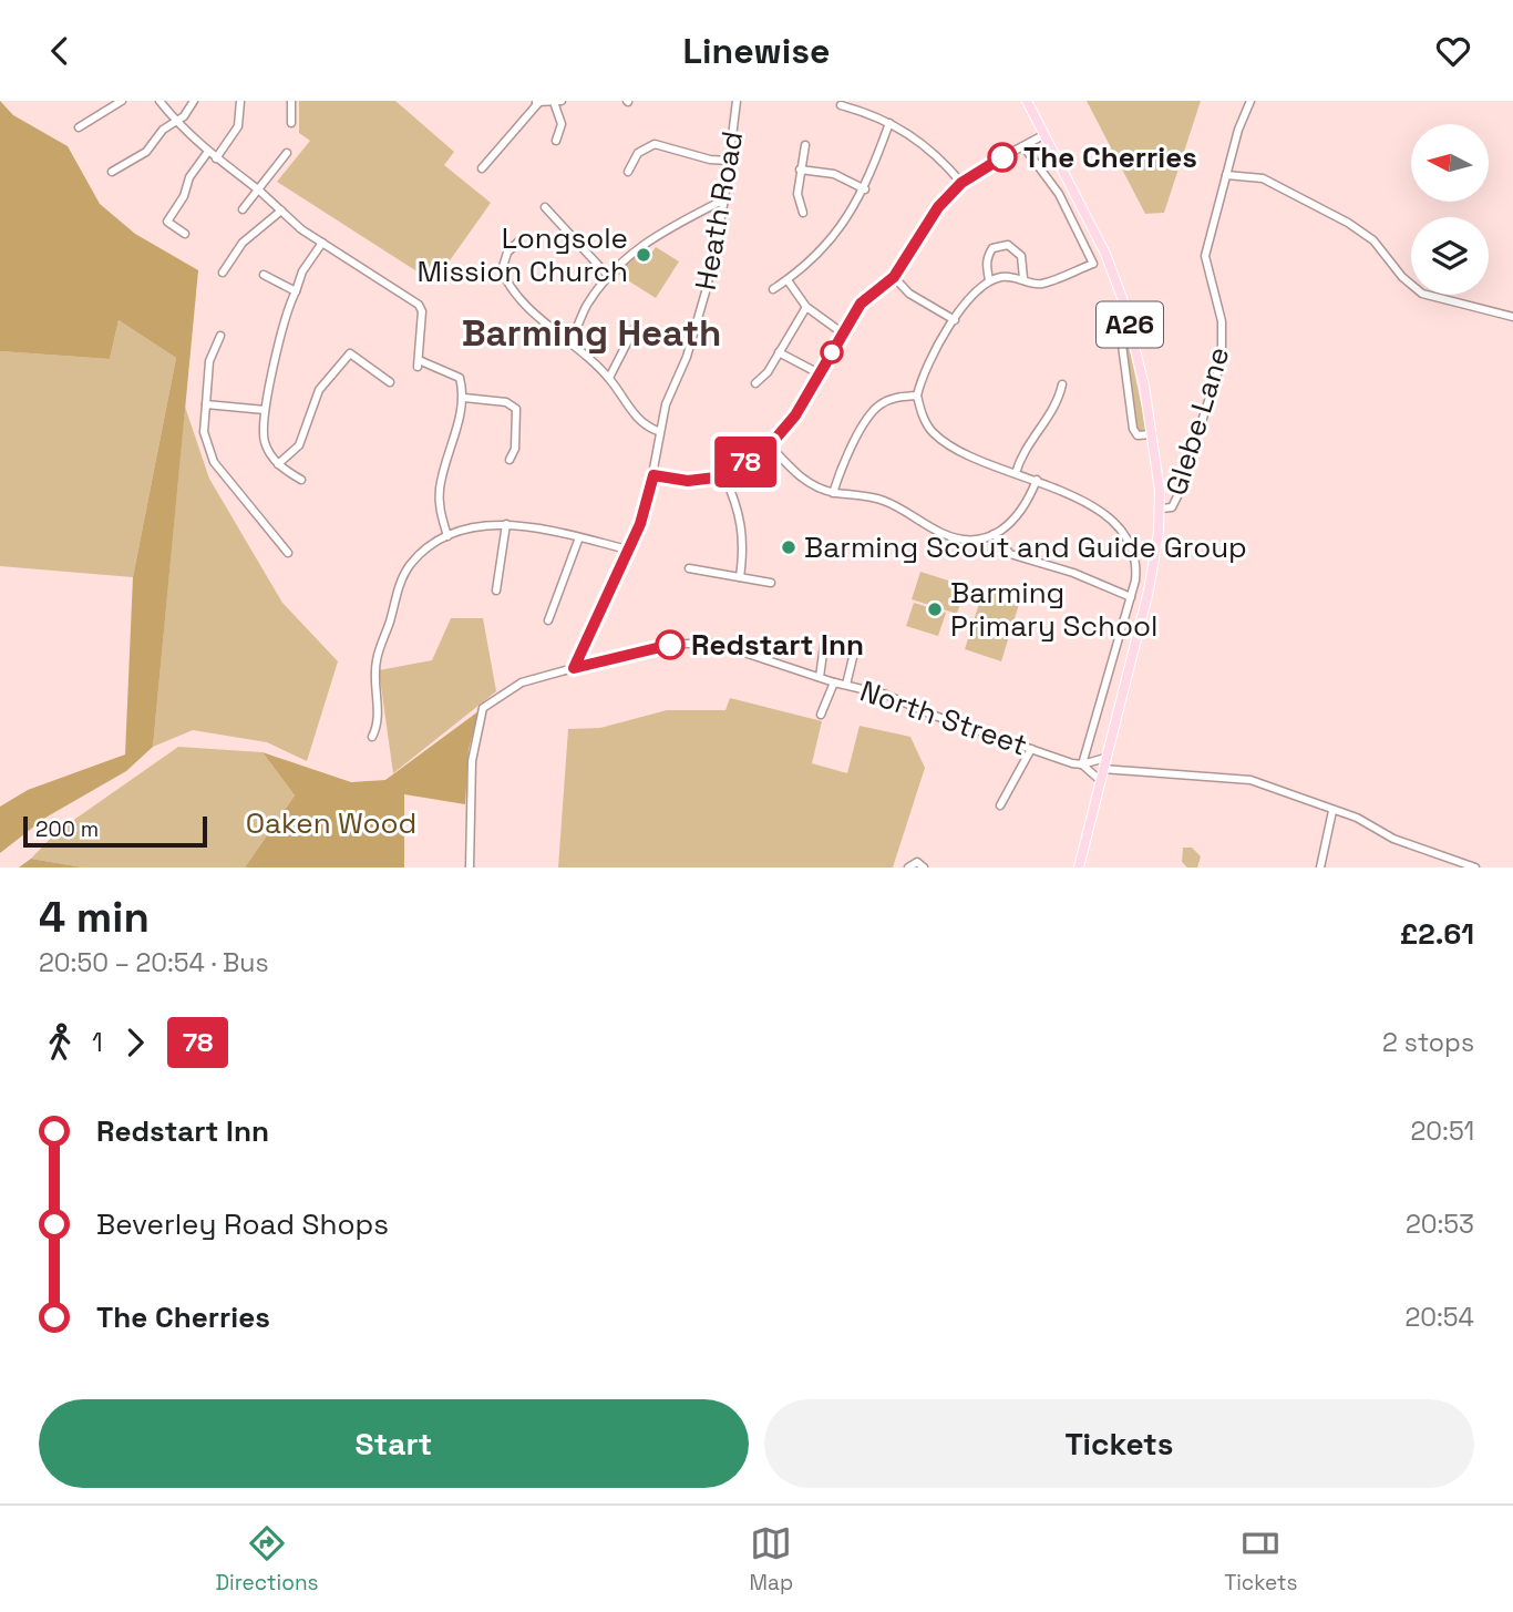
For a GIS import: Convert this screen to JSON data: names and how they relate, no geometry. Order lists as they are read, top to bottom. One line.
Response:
{"streets":{"main road":["A26"],"street":["Heath Road","Glebe Lane","North Street"]},"crossings":[["Heath Road","North Street"],["A26","Glebe Lane"],["A26","North Street"]],"districts":["Barming Heath"],"parks":["Oaken Wood"],"places":["The Cherries","Longsole Mission Church","Barming Scout and Guide Group","Barming Primary School","Redstart Inn"],"lines":["bus line 78"],"scale_bar":"200 m","north":"left","page":{"header":"Linewise","on_map":"78","scale":"200 m","heading":["4 min","20:50 – 20:54 · Bus","£2.61"],"legs":["1","78","2 stops"],"list":[{"name":"Redstart Inn","value":"20:51"},{"name":"Beverley Road Shops","value":"20:53"},{"name":"The Cherries","value":"20:54"}],"buttons":["Start","Tickets"],"tabs":["Directions","Map","Tickets"]}}
